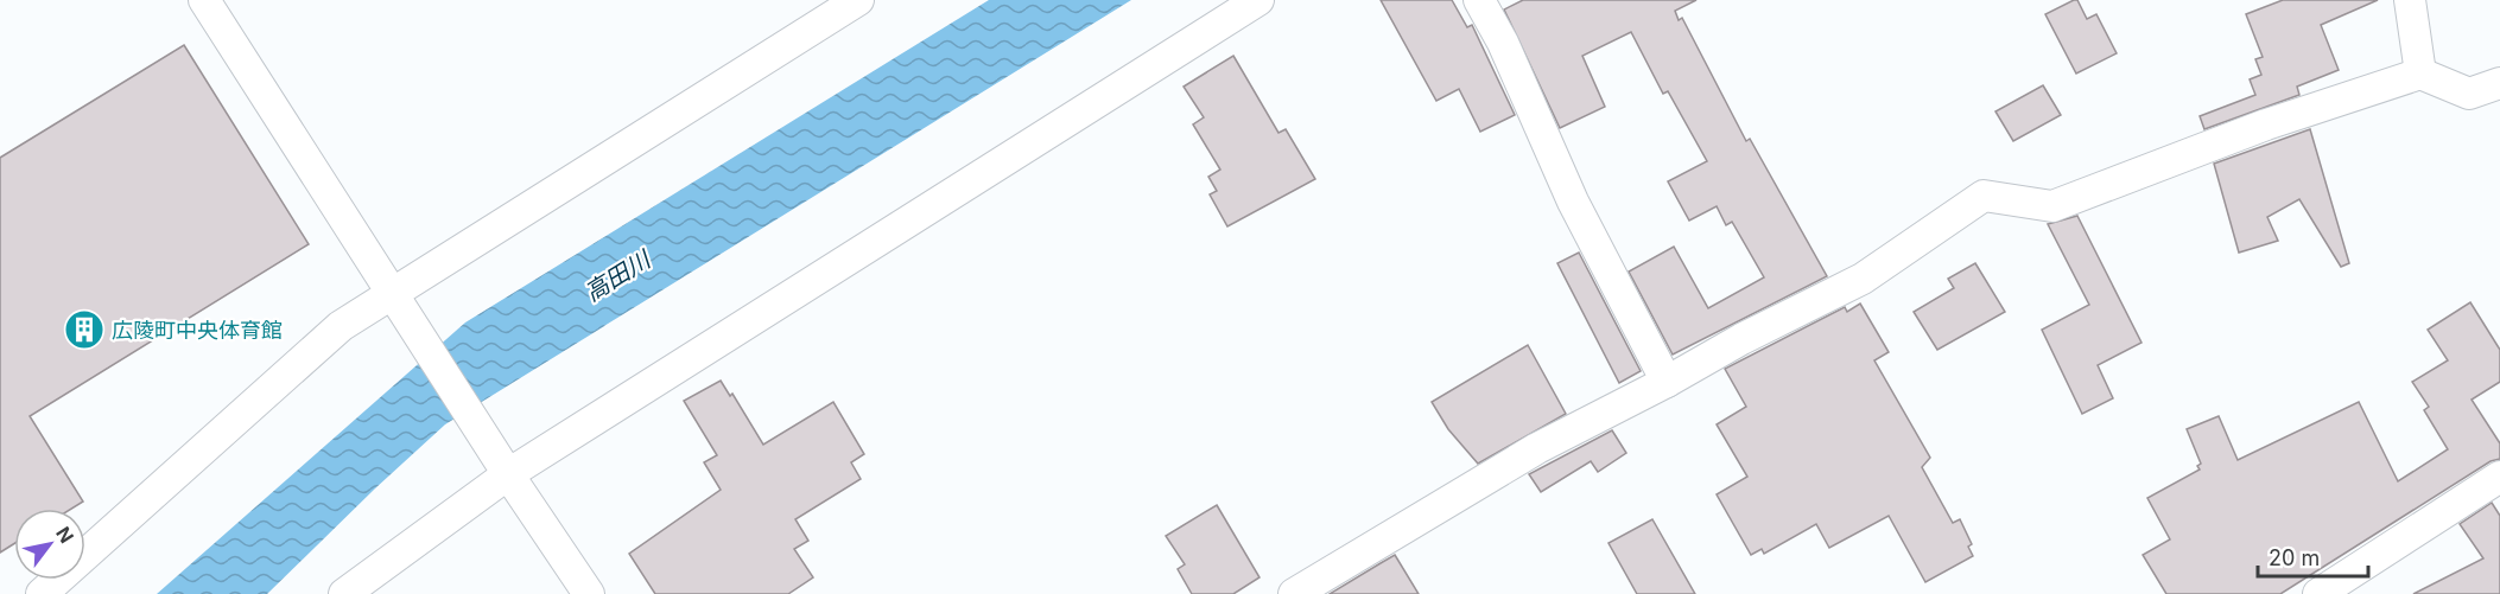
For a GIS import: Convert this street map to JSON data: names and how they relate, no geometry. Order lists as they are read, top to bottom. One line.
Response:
{"water":["高田川"],"places":{"building":["広陵町中央体育館"]},"scale_bar":"20 m","north":"top right"}
